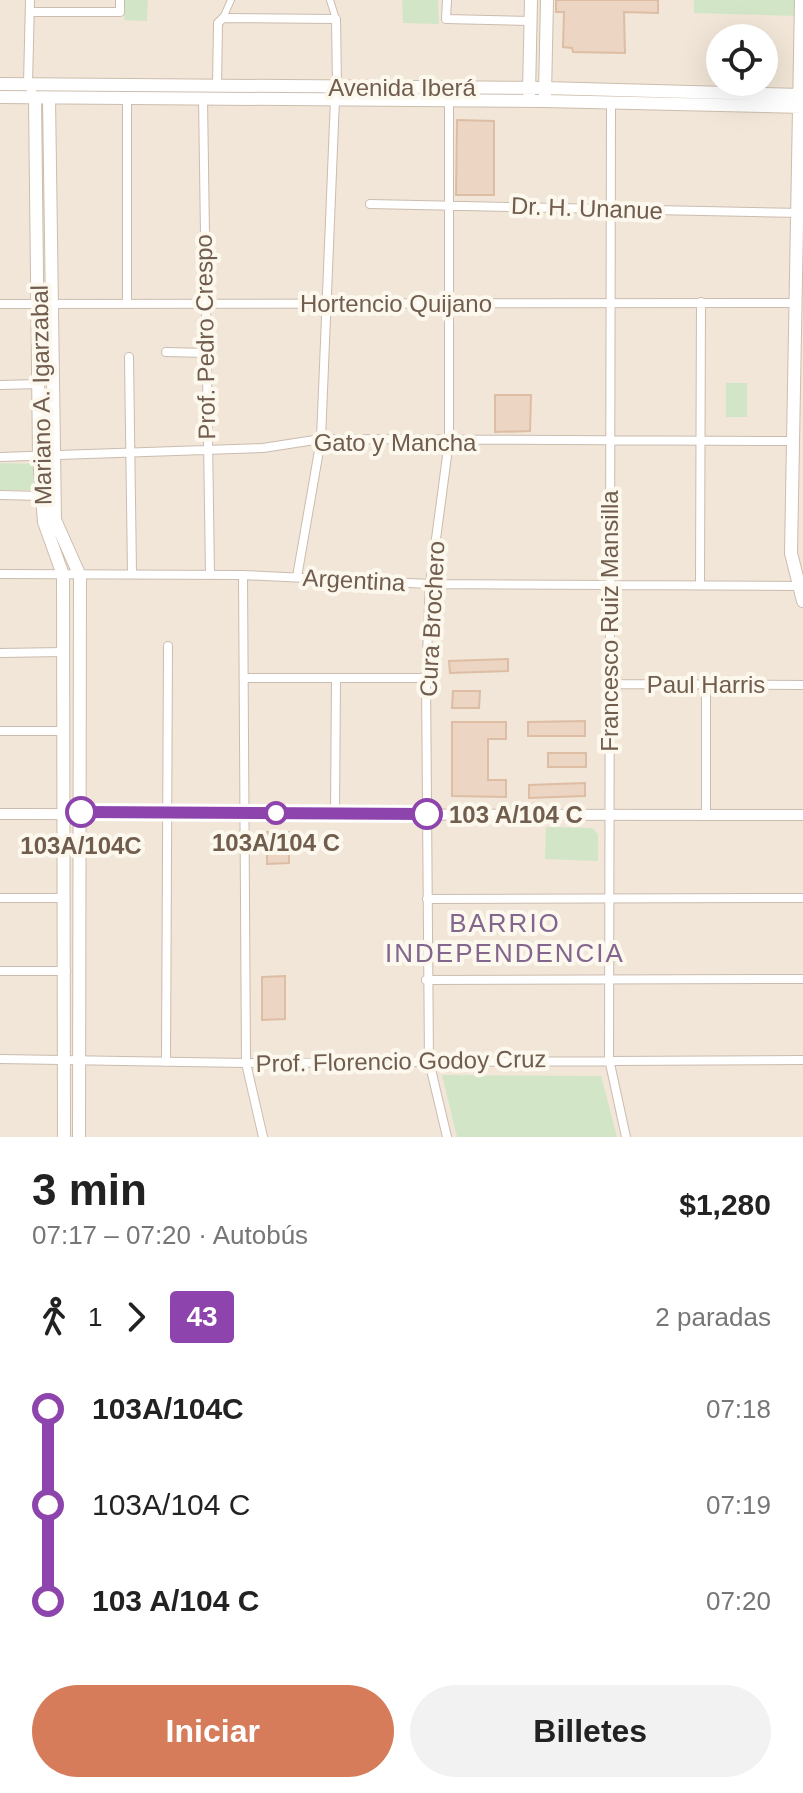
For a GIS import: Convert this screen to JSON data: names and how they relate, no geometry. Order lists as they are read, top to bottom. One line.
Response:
{"streets":{"main road":["Avenida Iberá","Mariano A. Igarzabal"],"street":["Dr. H. Unanue","Hortencio Quijano","Prof. Pedro Crespo","Gato y Mancha","Argentina","Cura Brochero","Francesco Ruiz Mansilla","Paul Harris","Prof. Florencio Godoy Cruz"]},"crossings":[["Avenida Iberá","Prof. Pedro Crespo"],["Avenida Iberá","Mariano A. Igarzabal"],["Avenida Iberá","Cura Brochero"],["Avenida Iberá","Francesco Ruiz Mansilla"],["Dr. H. Unanue","Cura Brochero"],["Dr. H. Unanue","Francesco Ruiz Mansilla"],["Hortencio Quijano","Prof. Pedro Crespo"],["Hortencio Quijano","Mariano A. Igarzabal"],["Hortencio Quijano","Cura Brochero"],["Hortencio Quijano","Francesco Ruiz Mansilla"],["Prof. Pedro Crespo","Gato y Mancha"],["Prof. Pedro Crespo","Argentina"],["Mariano A. Igarzabal","Gato y Mancha"],["Mariano A. Igarzabal","Argentina"],["Mariano A. Igarzabal","Prof. Florencio Godoy Cruz"],["Gato y Mancha","Cura Brochero"],["Gato y Mancha","Francesco Ruiz Mansilla"],["Argentina","Cura Brochero"],["Argentina","Francesco Ruiz Mansilla"],["Cura Brochero","Prof. Florencio Godoy Cruz"],["Francesco Ruiz Mansilla","Paul Harris"],["Francesco Ruiz Mansilla","Prof. Florencio Godoy Cruz"]],"districts":["BARRIO INDEPENDENCIA"],"places":["103A/104C","103A/104 C","103 A/104 C"],"lines":["bus line 43"],"page":{"heading":["3 min","07:17 – 07:20 · Autobús","$1,280"],"legs":["1","43","2 paradas"],"list":[{"name":"103A/104C","value":"07:18"},{"name":"103A/104 C","value":"07:19"},{"name":"103 A/104 C","value":"07:20"}],"buttons":["Iniciar","Billetes"]}}
